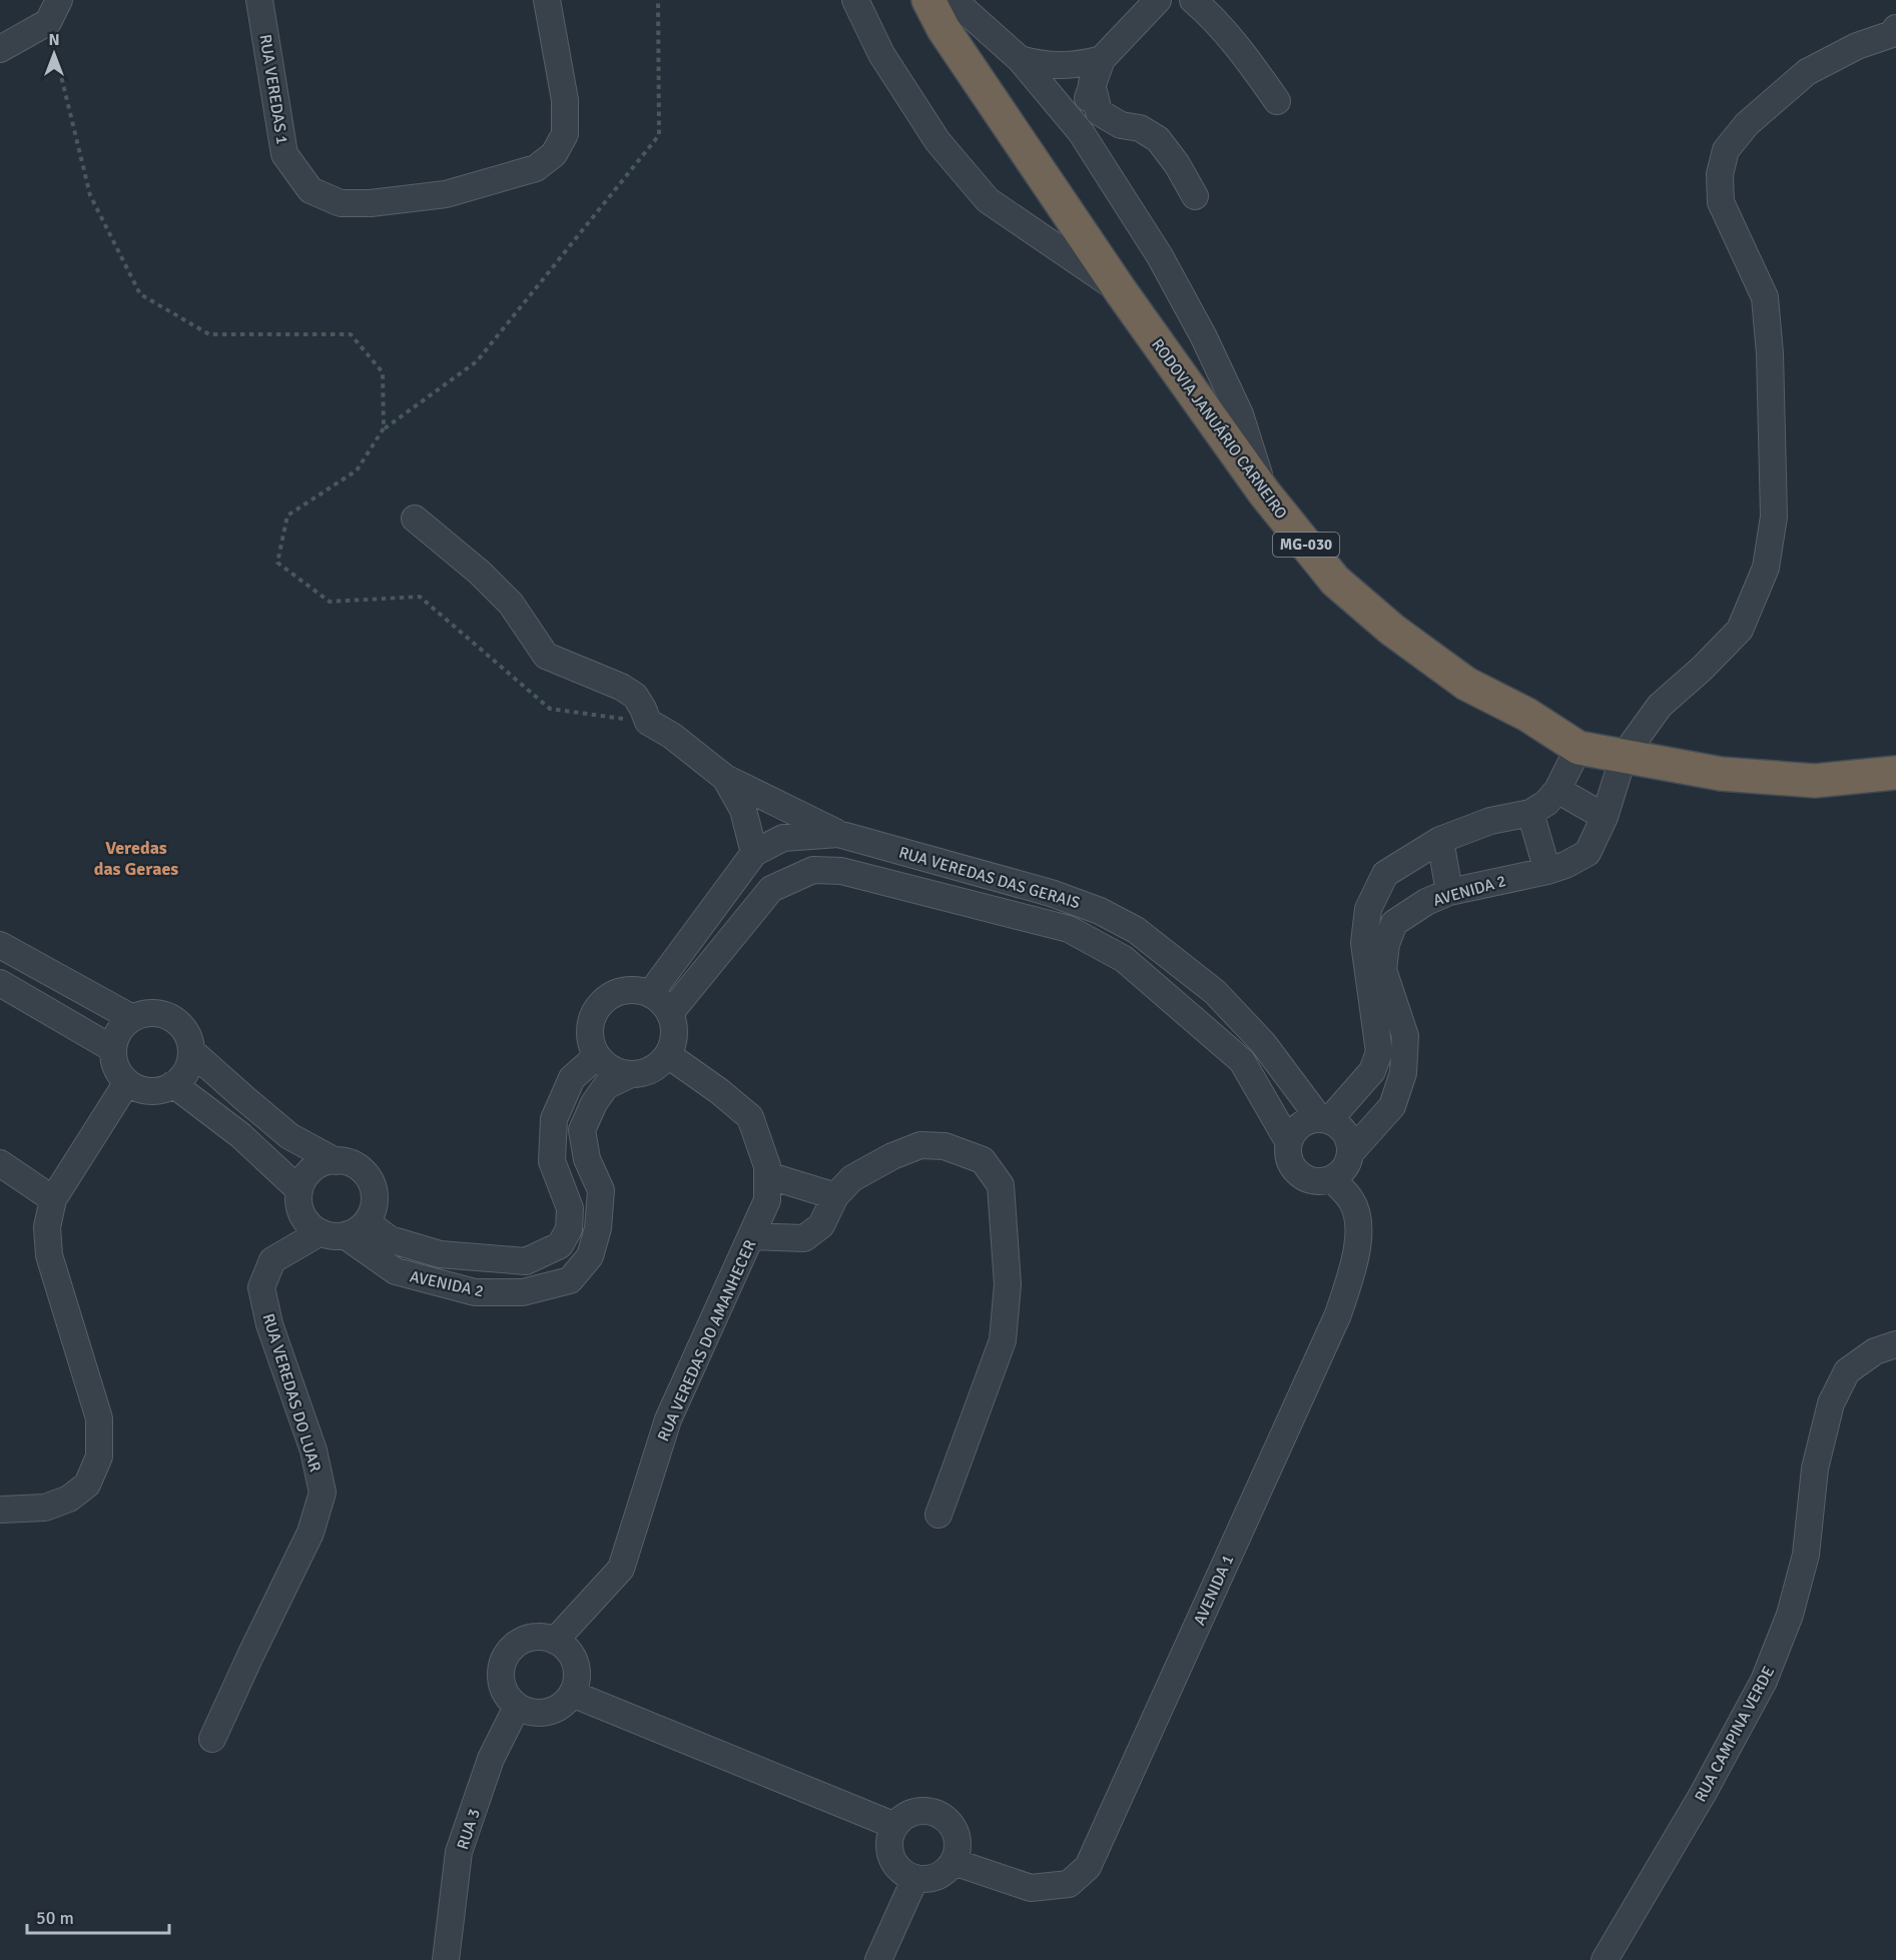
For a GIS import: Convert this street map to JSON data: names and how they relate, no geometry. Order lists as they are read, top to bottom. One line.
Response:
{"streets":{"highway":["RODOVIA JANUÁRIO CARNEIRO","MG-030"],"street":["RUA VEREDAS 1","RUA VEREDAS DAS GERAIS","AVENIDA 2","RUA VEREDAS DO AMANHECER","RUA VEREDAS DO LUAR","AVENIDA 1","RUA CAMPINA VERDE","RUA 3"]},"crossings":[["RODOVIA JANUÁRIO CARNEIRO","AVENIDA 2"],["RUA VEREDAS DAS GERAIS","AVENIDA 2"],["RUA VEREDAS DAS GERAIS","RUA VEREDAS DO AMANHECER"],["RUA VEREDAS DAS GERAIS","AVENIDA 1"],["AVENIDA 2","RUA VEREDAS DO AMANHECER"],["AVENIDA 2","RUA VEREDAS DO LUAR"],["AVENIDA 2","AVENIDA 1"],["RUA VEREDAS DO AMANHECER","RUA 3"]],"districts":["Veredas das Geraes"],"scale_bar":"50 m","north":"top"}
